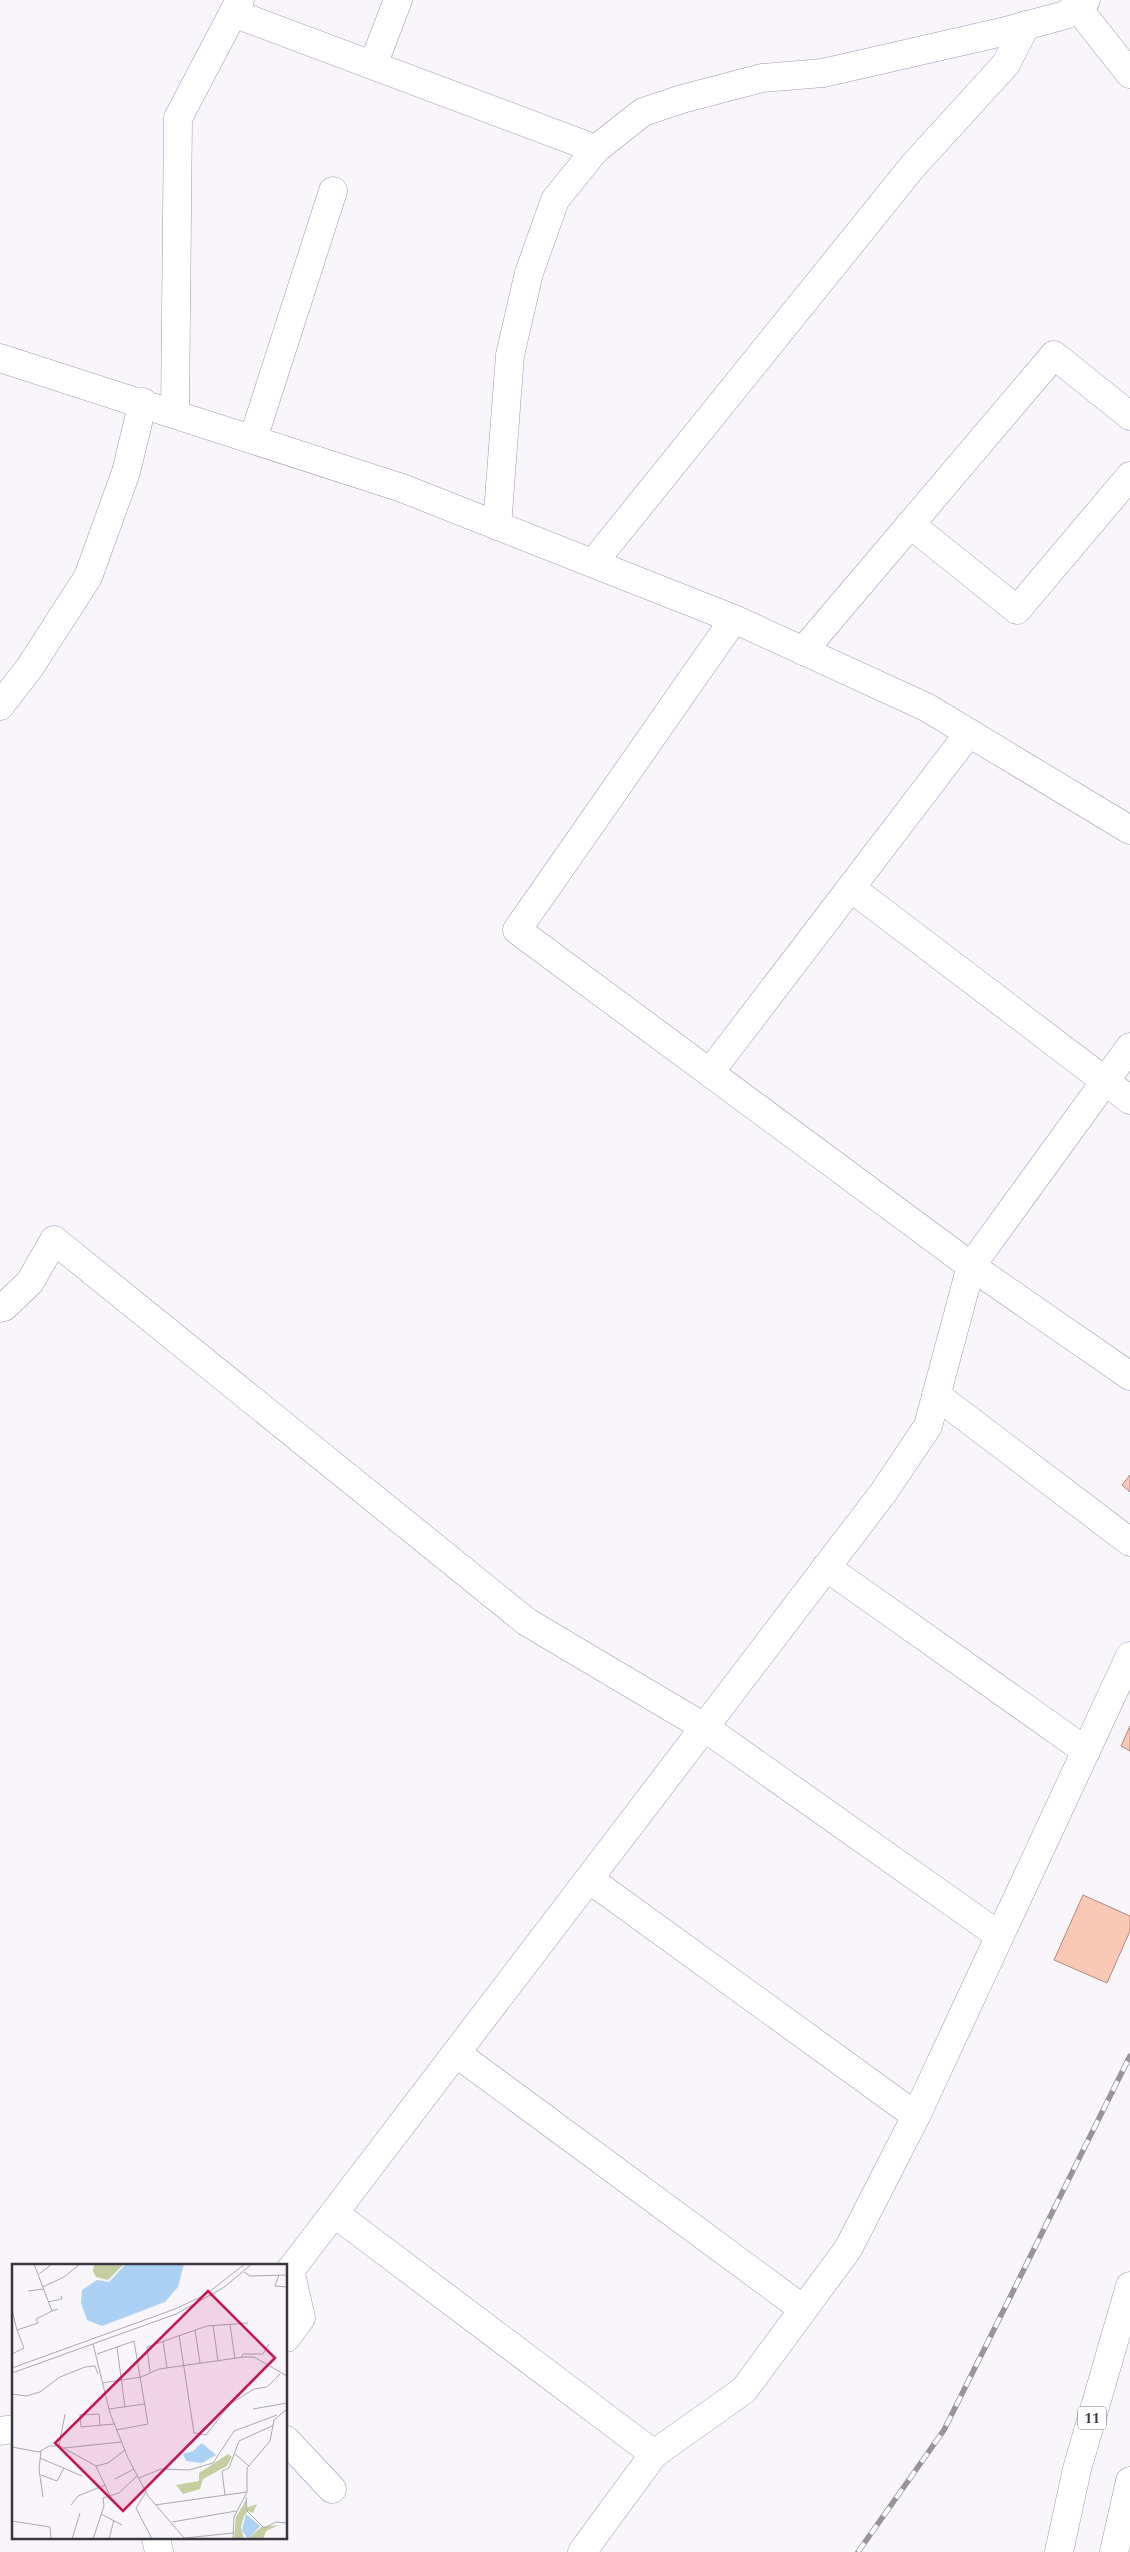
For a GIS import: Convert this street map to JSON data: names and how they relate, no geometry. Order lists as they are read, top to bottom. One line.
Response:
{"streets":{"main road":["11"]}}
